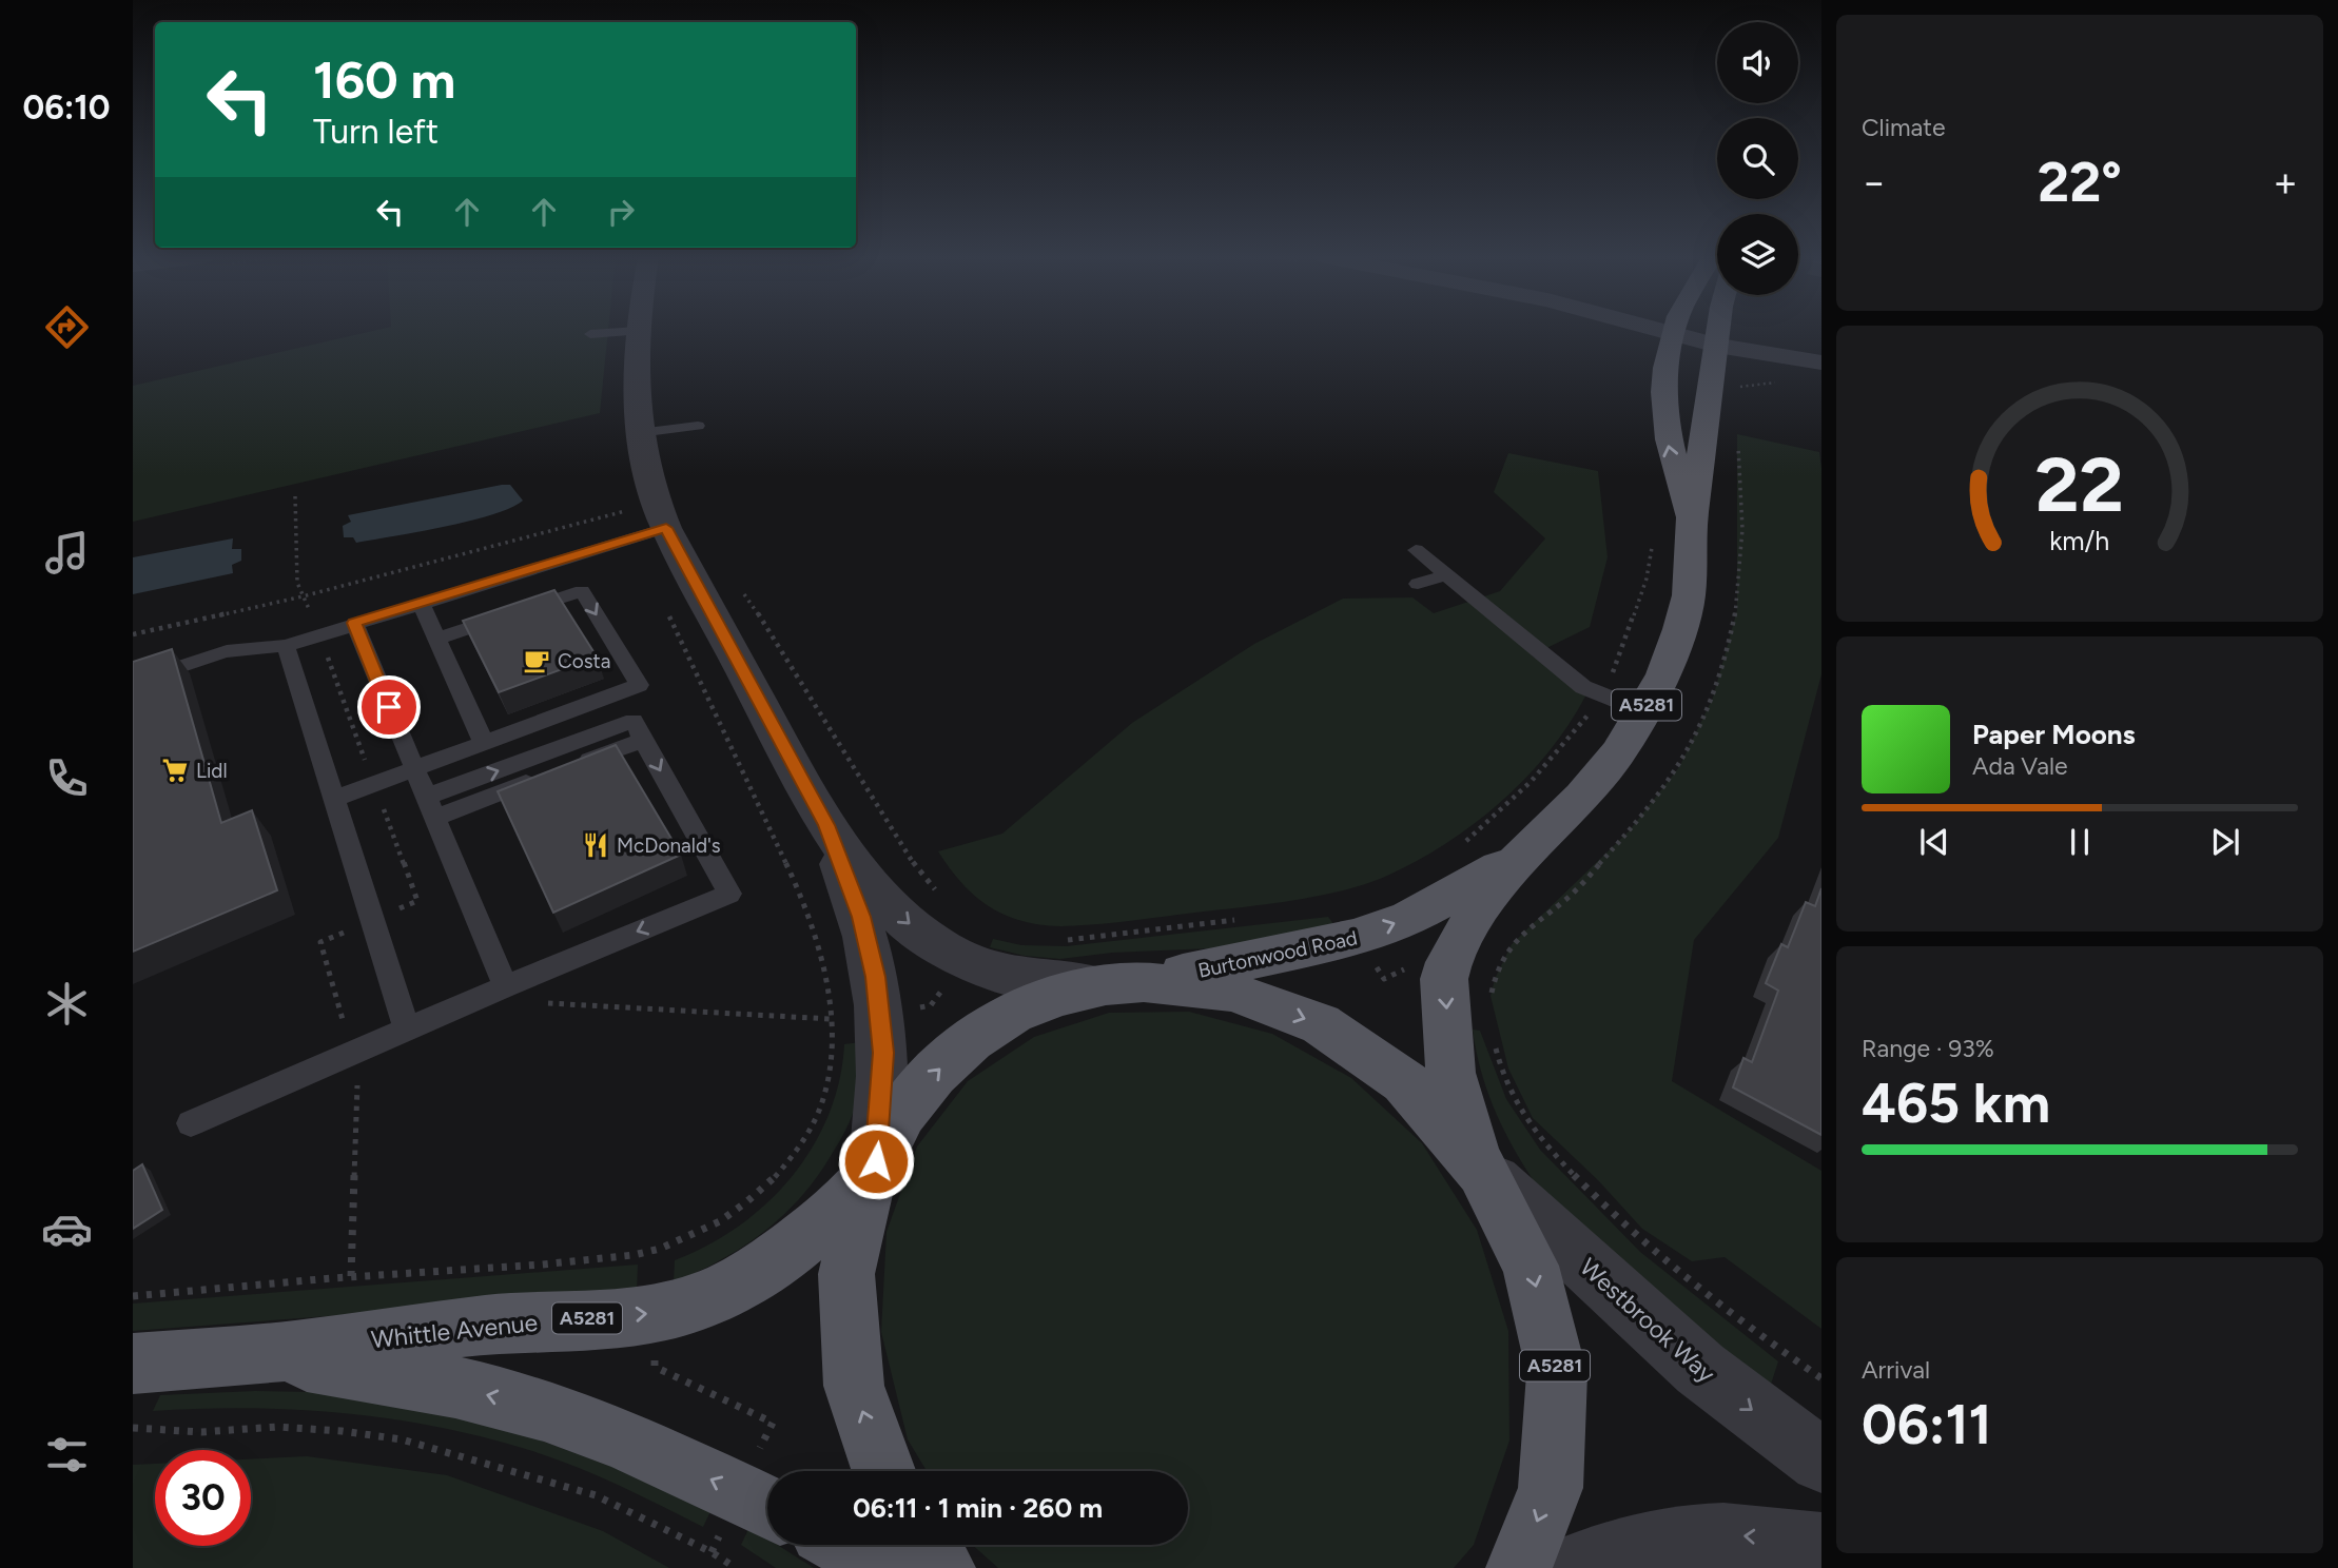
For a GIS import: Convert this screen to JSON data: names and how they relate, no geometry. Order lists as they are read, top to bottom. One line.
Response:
{"streets":{"main road":["A5281","Burtonwood Road","Whittle Avenue"],"street":["Westbrook Way"]},"crossings":[["A5281","Burtonwood Road"],["A5281","Westbrook Way"],["A5281","Whittle Avenue"],["Burtonwood Road","Westbrook Way"]],"one_way":["Westbrook Way"],"places":{"cafe":["Costa"],"supermarket":["Lidl"],"restaurant":["McDonald's"]},"page":{"tabs":"06:10","tile":["Climate",["Range · 93%","465 km"],["Arrival","06:11"]],"turn":["160 m","Turn left"],"heat":["−","22°","+"],"song":["Paper Moons","Ada Vale"],"limit":"30","trip":"06:11 · 1 min · 260 m","gauge":["22","km/h"]}}
